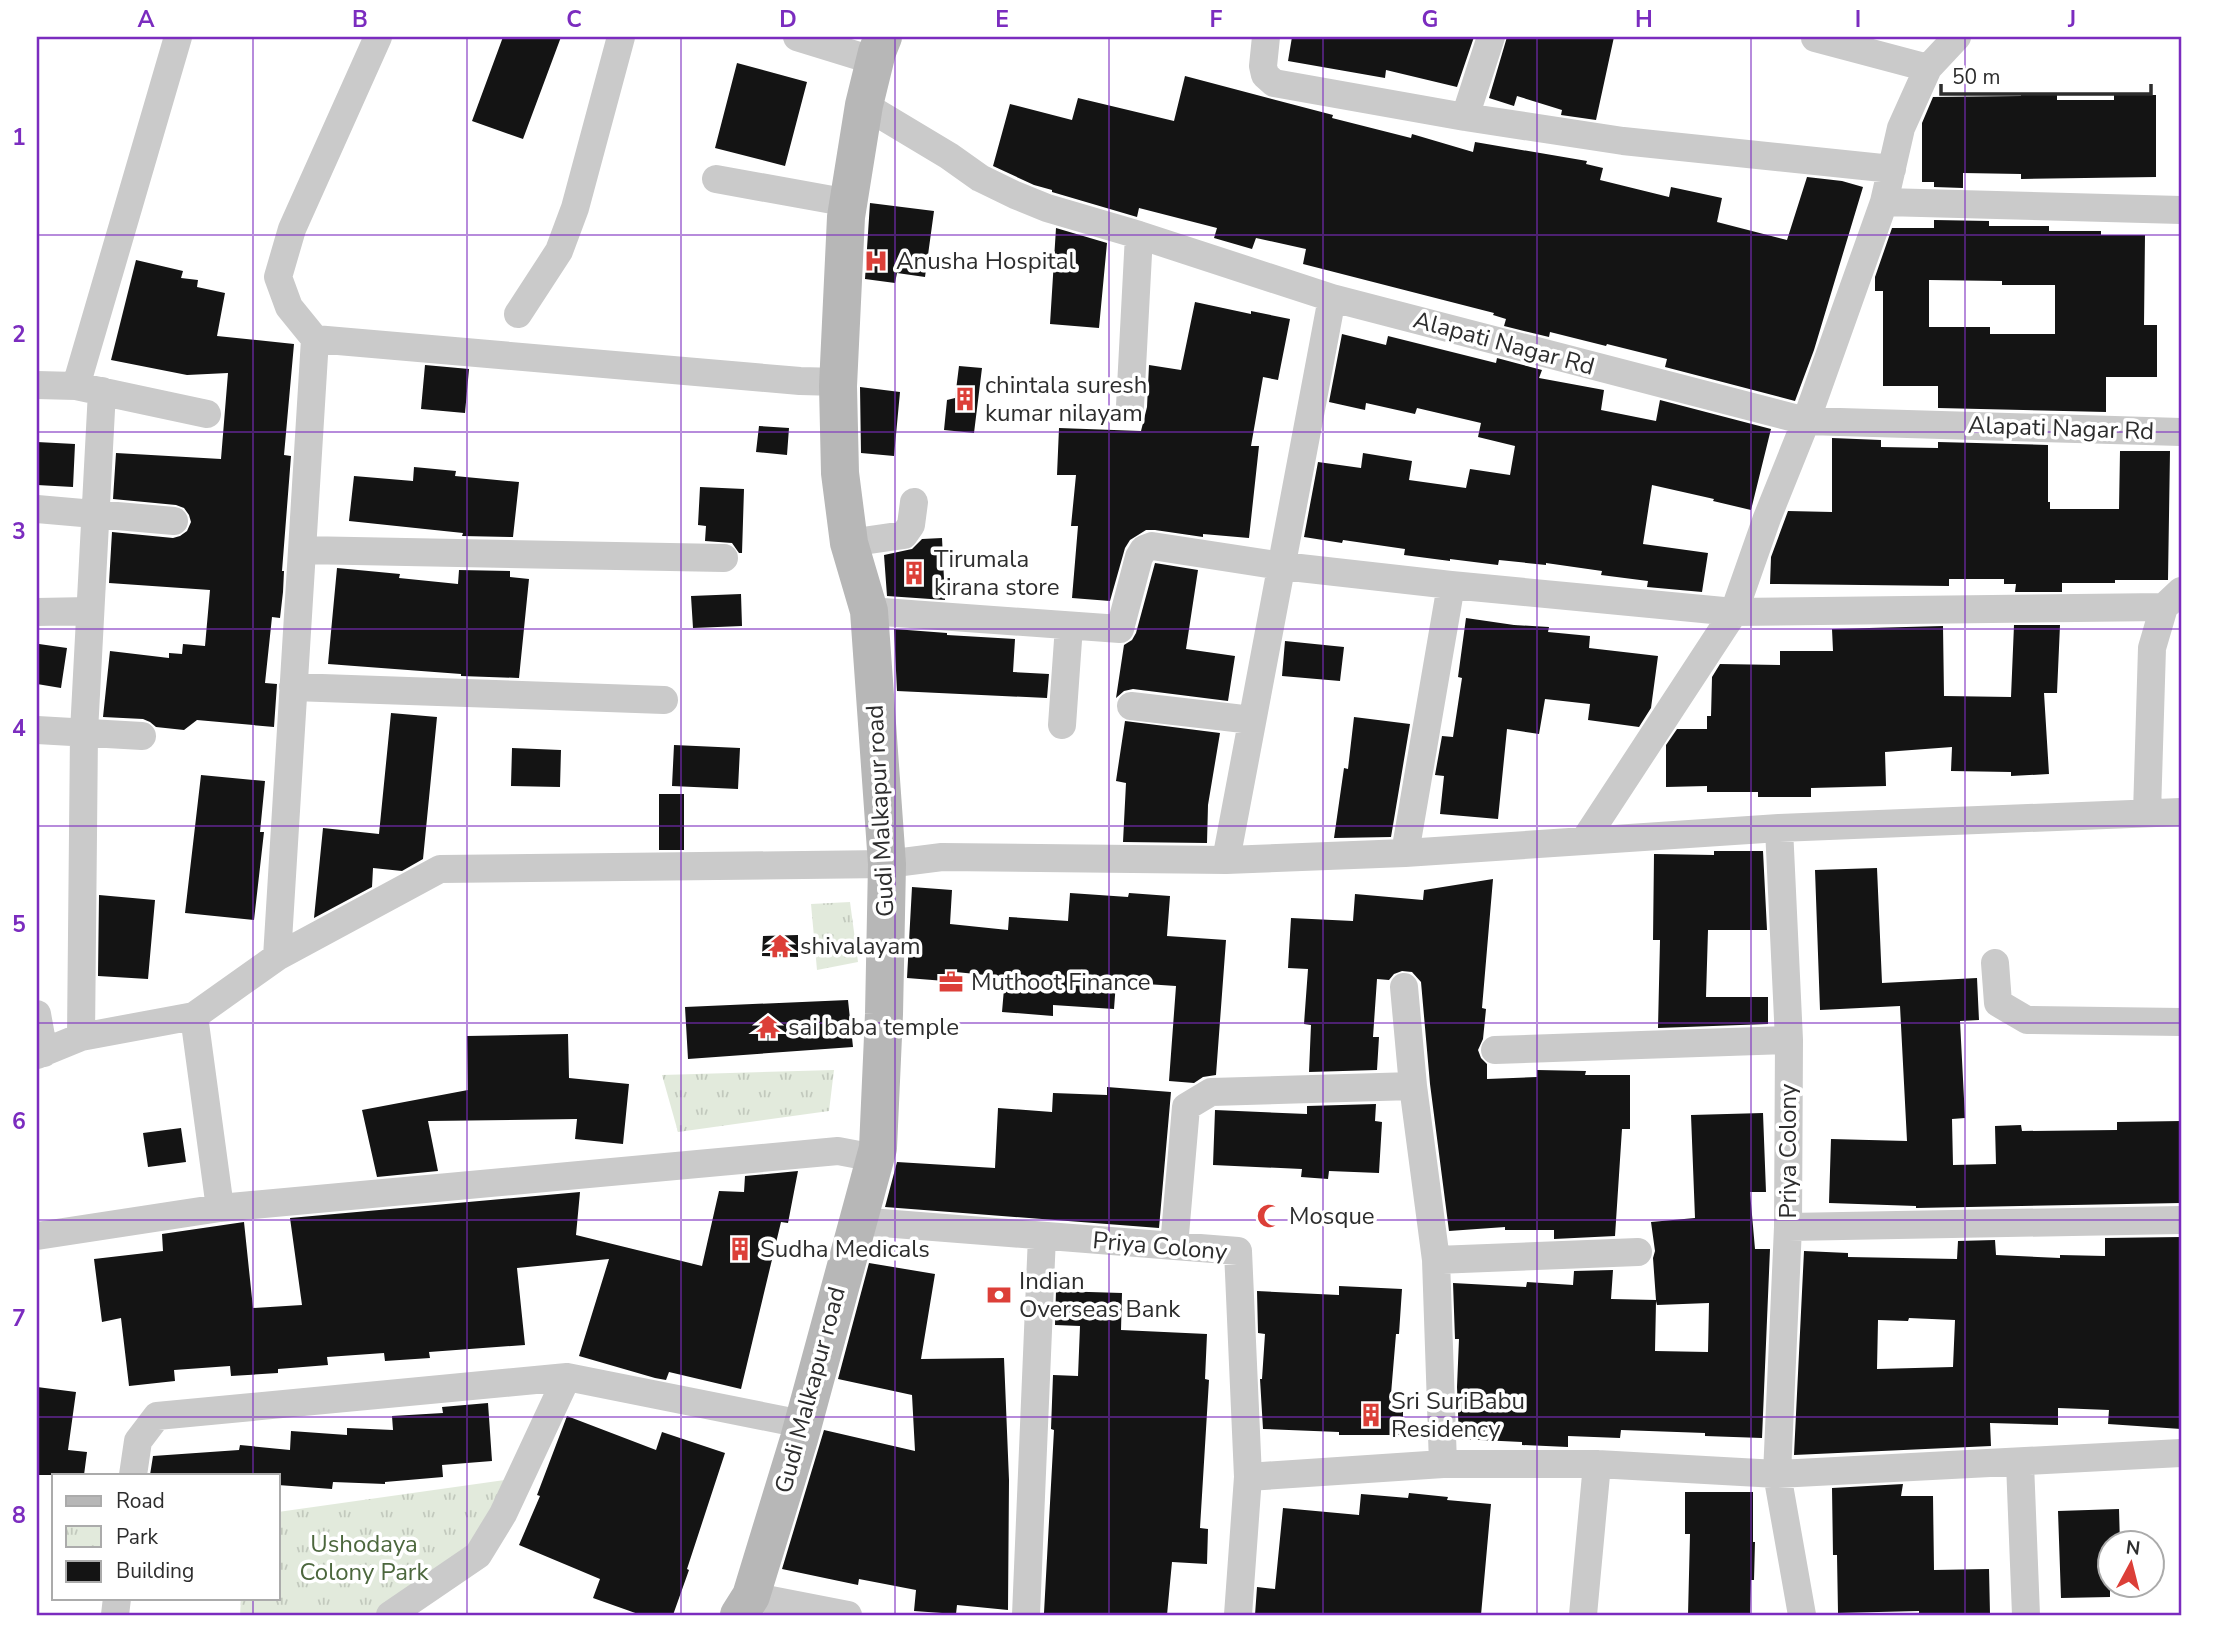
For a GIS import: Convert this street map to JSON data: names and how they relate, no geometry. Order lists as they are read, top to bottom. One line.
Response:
{"streets":{"street":["Alapati Nagar Rd","Gudi Malkapur road","Priya Colony"]},"crossings":[["Alapati Nagar Rd","Gudi Malkapur road"],["Gudi Malkapur road","Priya Colony"]],"parks":["Ushodaya Colony Park"],"places":{"hospital":["Anusha Hospital"],"building":["chintala suresh kumar nilayam","Tirumala kirana store","Sudha Medicals","Sri SuriBabu Residency"],"temple":["shivalayam","sai baba temple"],"office":["Muthoot Finance"],"mosque":["Mosque"],"bank":["Indian Overseas Bank"]},"legend":["Road","Park","Building"],"scale_bar":"50 m","north":"top","grid":{"columns":["A","B","C","D","E","F","G","H","I","J"],"rows":["1","2","3","4","5","6","7","8"]}}
